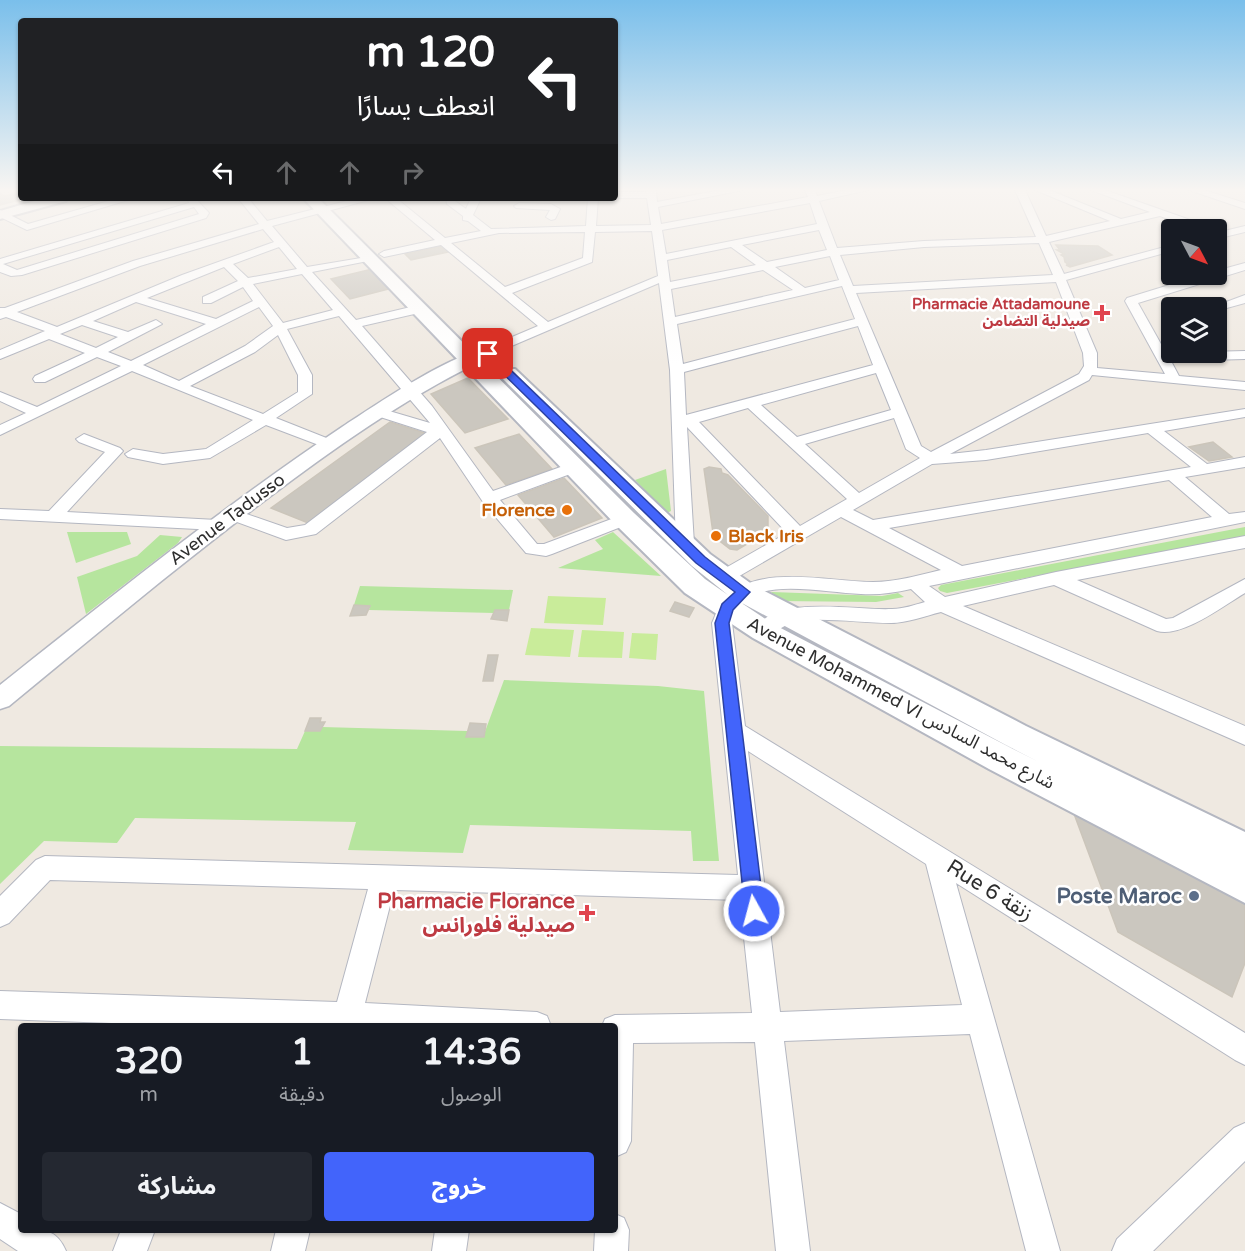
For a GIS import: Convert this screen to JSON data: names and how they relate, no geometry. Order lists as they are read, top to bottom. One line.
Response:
{"streets":{"main road":["Avenue Mohammed VI شارع محمد السادس"],"street":["Avenue Tadusso","Rue 6 زنقة"]},"crossings":[["Avenue Tadusso","Avenue Mohammed VI شارع محمد السادس"]],"places":{"health":["Pharmacie Attadamoune صيدلية التضامن","Pharmacie Florance صيدلية فلورانس"],"other":["Florence","Black Iris","Poste Maroc"]},"north":"bottom right","page":{"turn":["120 m","انعطف يسارًا"],"eta":["14:36","الوصول","1","دقيقة","320","m"],"buttons":["خروج","مشاركة"]}}
